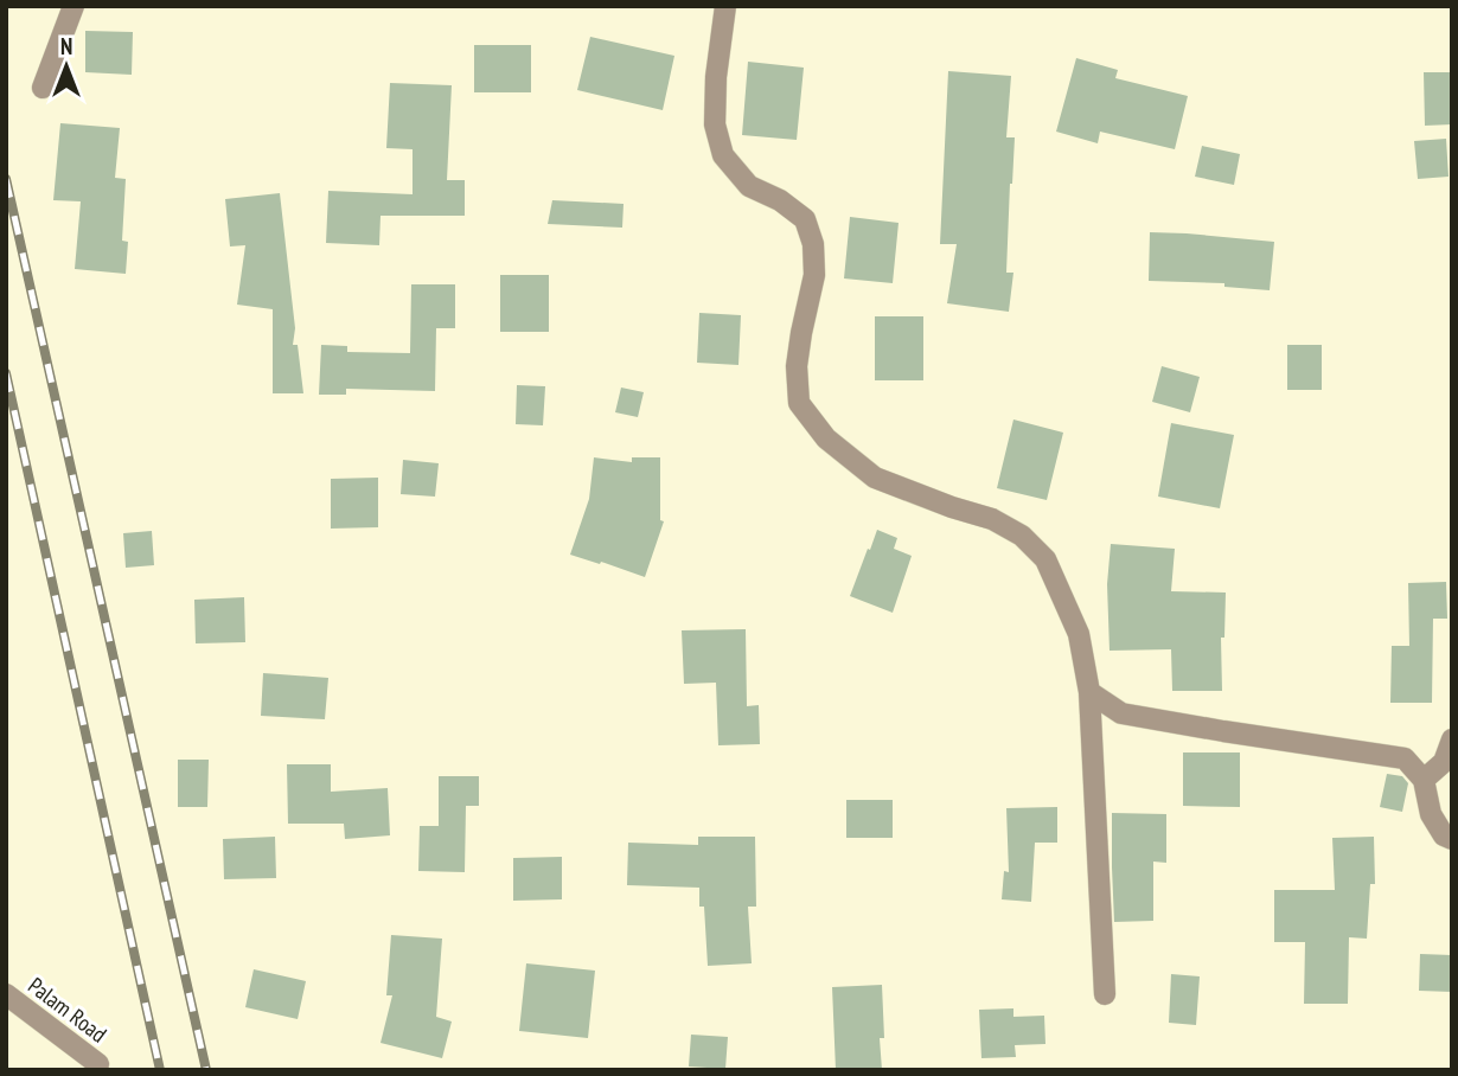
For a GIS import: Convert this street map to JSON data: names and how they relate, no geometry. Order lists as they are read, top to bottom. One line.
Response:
{"streets":{"street":["Palam Road"]},"north":"top"}
